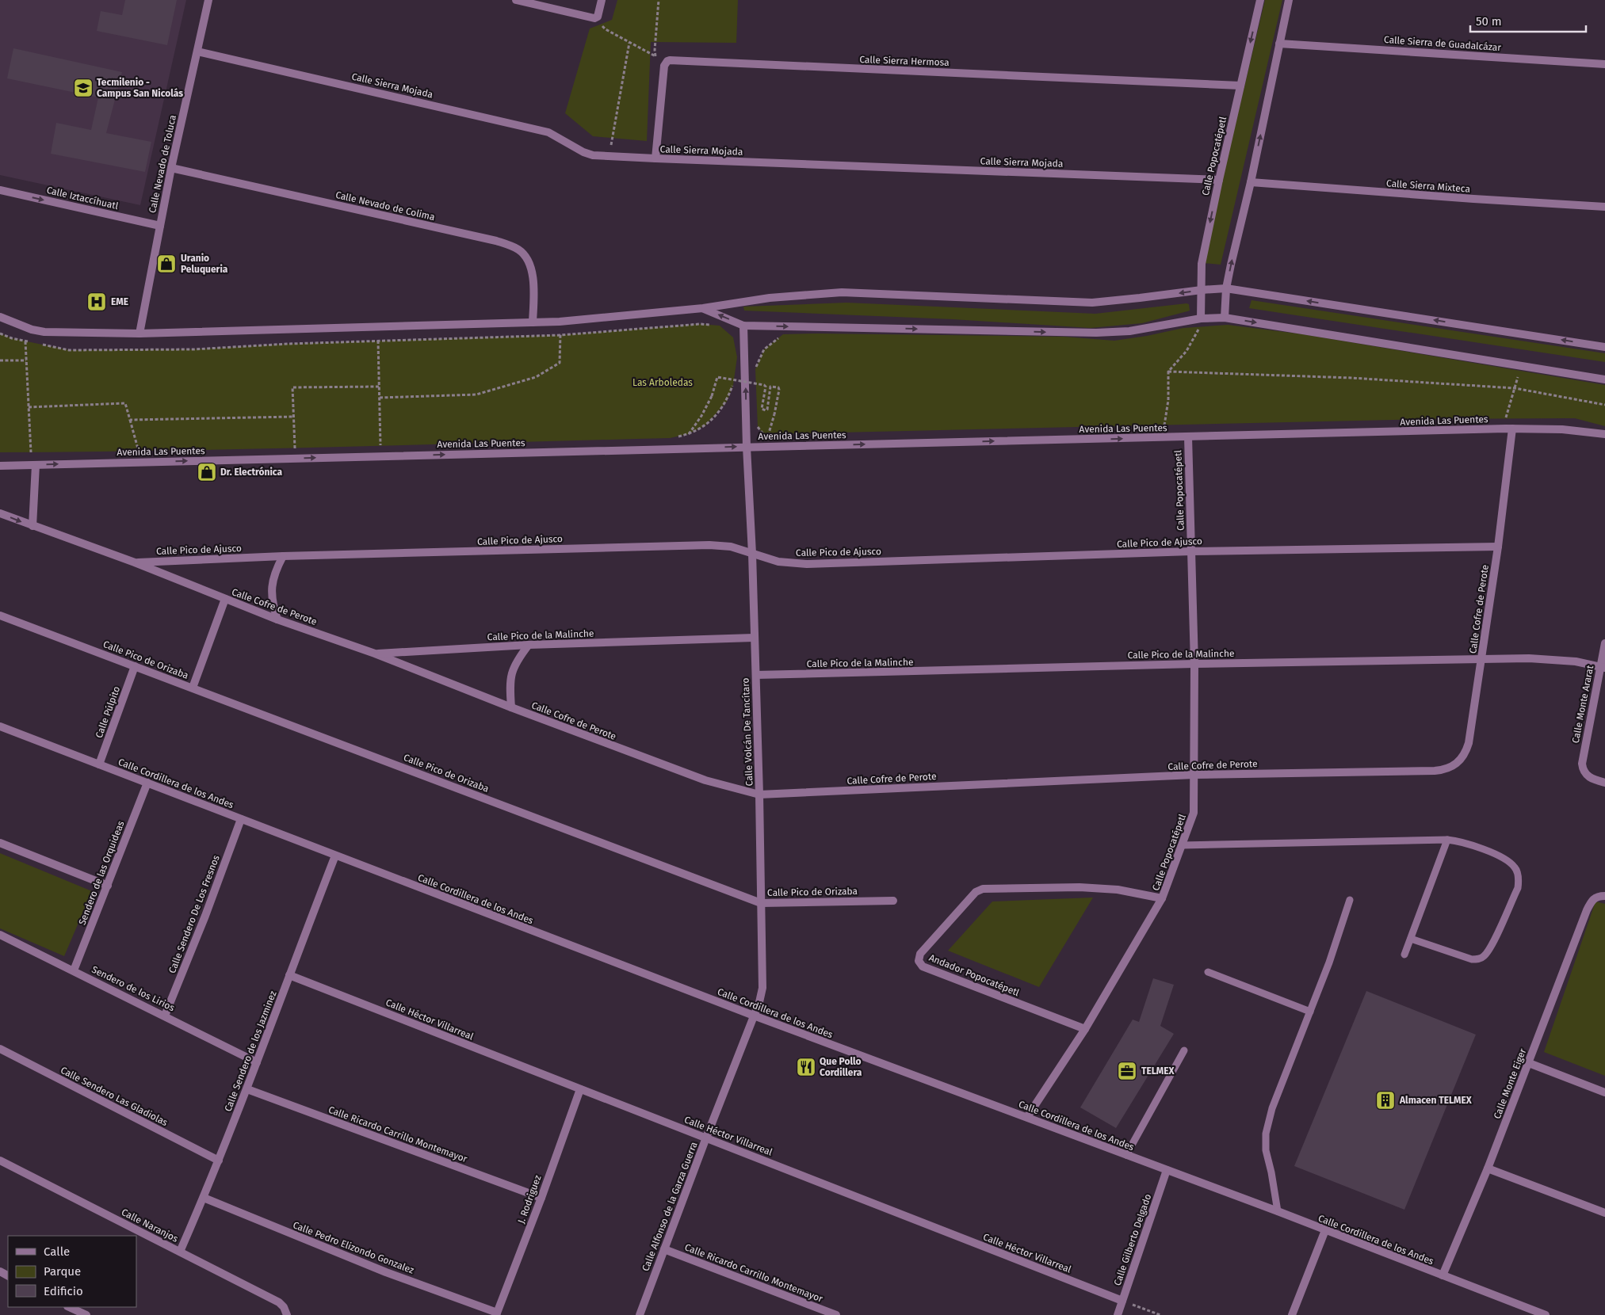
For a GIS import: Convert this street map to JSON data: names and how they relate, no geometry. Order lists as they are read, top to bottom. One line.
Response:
{"streets":{"street":["Calle Sierra de Guadalcázar","Calle Sierra Hermosa","Calle Sierra Mojada","Calle Popocatépetl","Calle Nevado de Toluca","Calle Sierra Mixteca","Calle Iztaccíhuatl","Calle Nevado de Colima","Avenida Las Puentes","Calle Pico de Ajusco","Calle Cofre de Perote","Calle Pico de la Malinche","Calle Pico de Orizaba","Calle Monte Ararat","Calle Púlpito","Calle Volcán De Tancítaro","Calle Cordillera de los Andes","Sendero de las Orquideas","Calle Sendero De Los Fresnos","Andador Popocatépetl","Sendero de los Lirios","Calle Héctor Villarreal","Calle Sendero de los Jazminez","Calle Monte Eiger","Calle Sendero Las Gladiolas","Calle Ricardo Carrillo Montemayor","J. Rodriguez","Calle Alfonso de la Garza Guerra","Calle Naranjos","Calle Gilberto Delgado","Calle Pedro Elizondo Gonzalez"]},"crossings":[["Calle Sierra Hermosa","Calle Popocatépetl"],["Calle Sierra Mojada","Calle Popocatépetl"],["Calle Sierra Mojada","Calle Nevado de Toluca"],["Calle Popocatépetl","Avenida Las Puentes"],["Calle Popocatépetl","Calle Pico de Ajusco"],["Calle Popocatépetl","Calle Cofre de Perote"],["Calle Popocatépetl","Calle Pico de la Malinche"],["Calle Popocatépetl","Calle Cordillera de los Andes"],["Calle Popocatépetl","Andador Popocatépetl"],["Calle Nevado de Toluca","Calle Iztaccíhuatl"],["Calle Nevado de Toluca","Calle Nevado de Colima"],["Avenida Las Puentes","Calle Cofre de Perote"],["Avenida Las Puentes","Calle Volcán De Tancítaro"],["Calle Pico de Ajusco","Calle Cofre de Perote"],["Calle Pico de Ajusco","Calle Volcán De Tancítaro"],["Calle Cofre de Perote","Calle Pico de la Malinche"],["Calle Cofre de Perote","Calle Volcán De Tancítaro"],["Calle Pico de la Malinche","Calle Monte Ararat"],["Calle Pico de la Malinche","Calle Volcán De Tancítaro"],["Calle Pico de Orizaba","Calle Púlpito"],["Calle Pico de Orizaba","Calle Volcán De Tancítaro"],["Calle Púlpito","Calle Cordillera de los Andes"],["Calle Volcán De Tancítaro","Calle Cordillera de los Andes"],["Calle Volcán De Tancítaro","Calle Alfonso de la Garza Guerra"],["Calle Cordillera de los Andes","Sendero de las Orquideas"],["Calle Cordillera de los Andes","Calle Sendero De Los Fresnos"],["Calle Cordillera de los Andes","Calle Sendero de los Jazminez"],["Calle Cordillera de los Andes","Calle Monte Eiger"],["Calle Cordillera de los Andes","Calle Alfonso de la Garza Guerra"],["Calle Cordillera de los Andes","Calle Gilberto Delgado"],["Sendero de las Orquideas","Sendero de los Lirios"],["Calle Sendero De Los Fresnos","Sendero de los Lirios"],["Sendero de los Lirios","Calle Sendero de los Jazminez"],["Calle Héctor Villarreal","Calle Sendero de los Jazminez"],["Calle Héctor Villarreal","J. Rodriguez"],["Calle Héctor Villarreal","Calle Alfonso de la Garza Guerra"],["Calle Héctor Villarreal","Calle Gilberto Delgado"],["Calle Sendero de los Jazminez","Calle Sendero Las Gladiolas"],["Calle Sendero de los Jazminez","Calle Ricardo Carrillo Montemayor"],["Calle Sendero de los Jazminez","Calle Naranjos"],["Calle Sendero de los Jazminez","Calle Pedro Elizondo Gonzalez"],["Calle Ricardo Carrillo Montemayor","J. Rodriguez"],["Calle Ricardo Carrillo Montemayor","Calle Alfonso de la Garza Guerra"],["J. Rodriguez","Calle Pedro Elizondo Gonzalez"]],"one_way":["Calle Iztaccíhuatl","Avenida Las Puentes"],"parks":["Las Arboledas"],"places":{"school or university":["Tecmilenio - Campus San Nicolás"],"shop":["Uranio Peluqueria","Dr. Electrónica"],"hospital":["EME"],"restaurant":["Que Pollo Cordillera"],"office":["TELMEX"],"building":["Almacen TELMEX"]},"legend":["Calle","Parque","Edificio"],"scale_bar":"50 m"}
